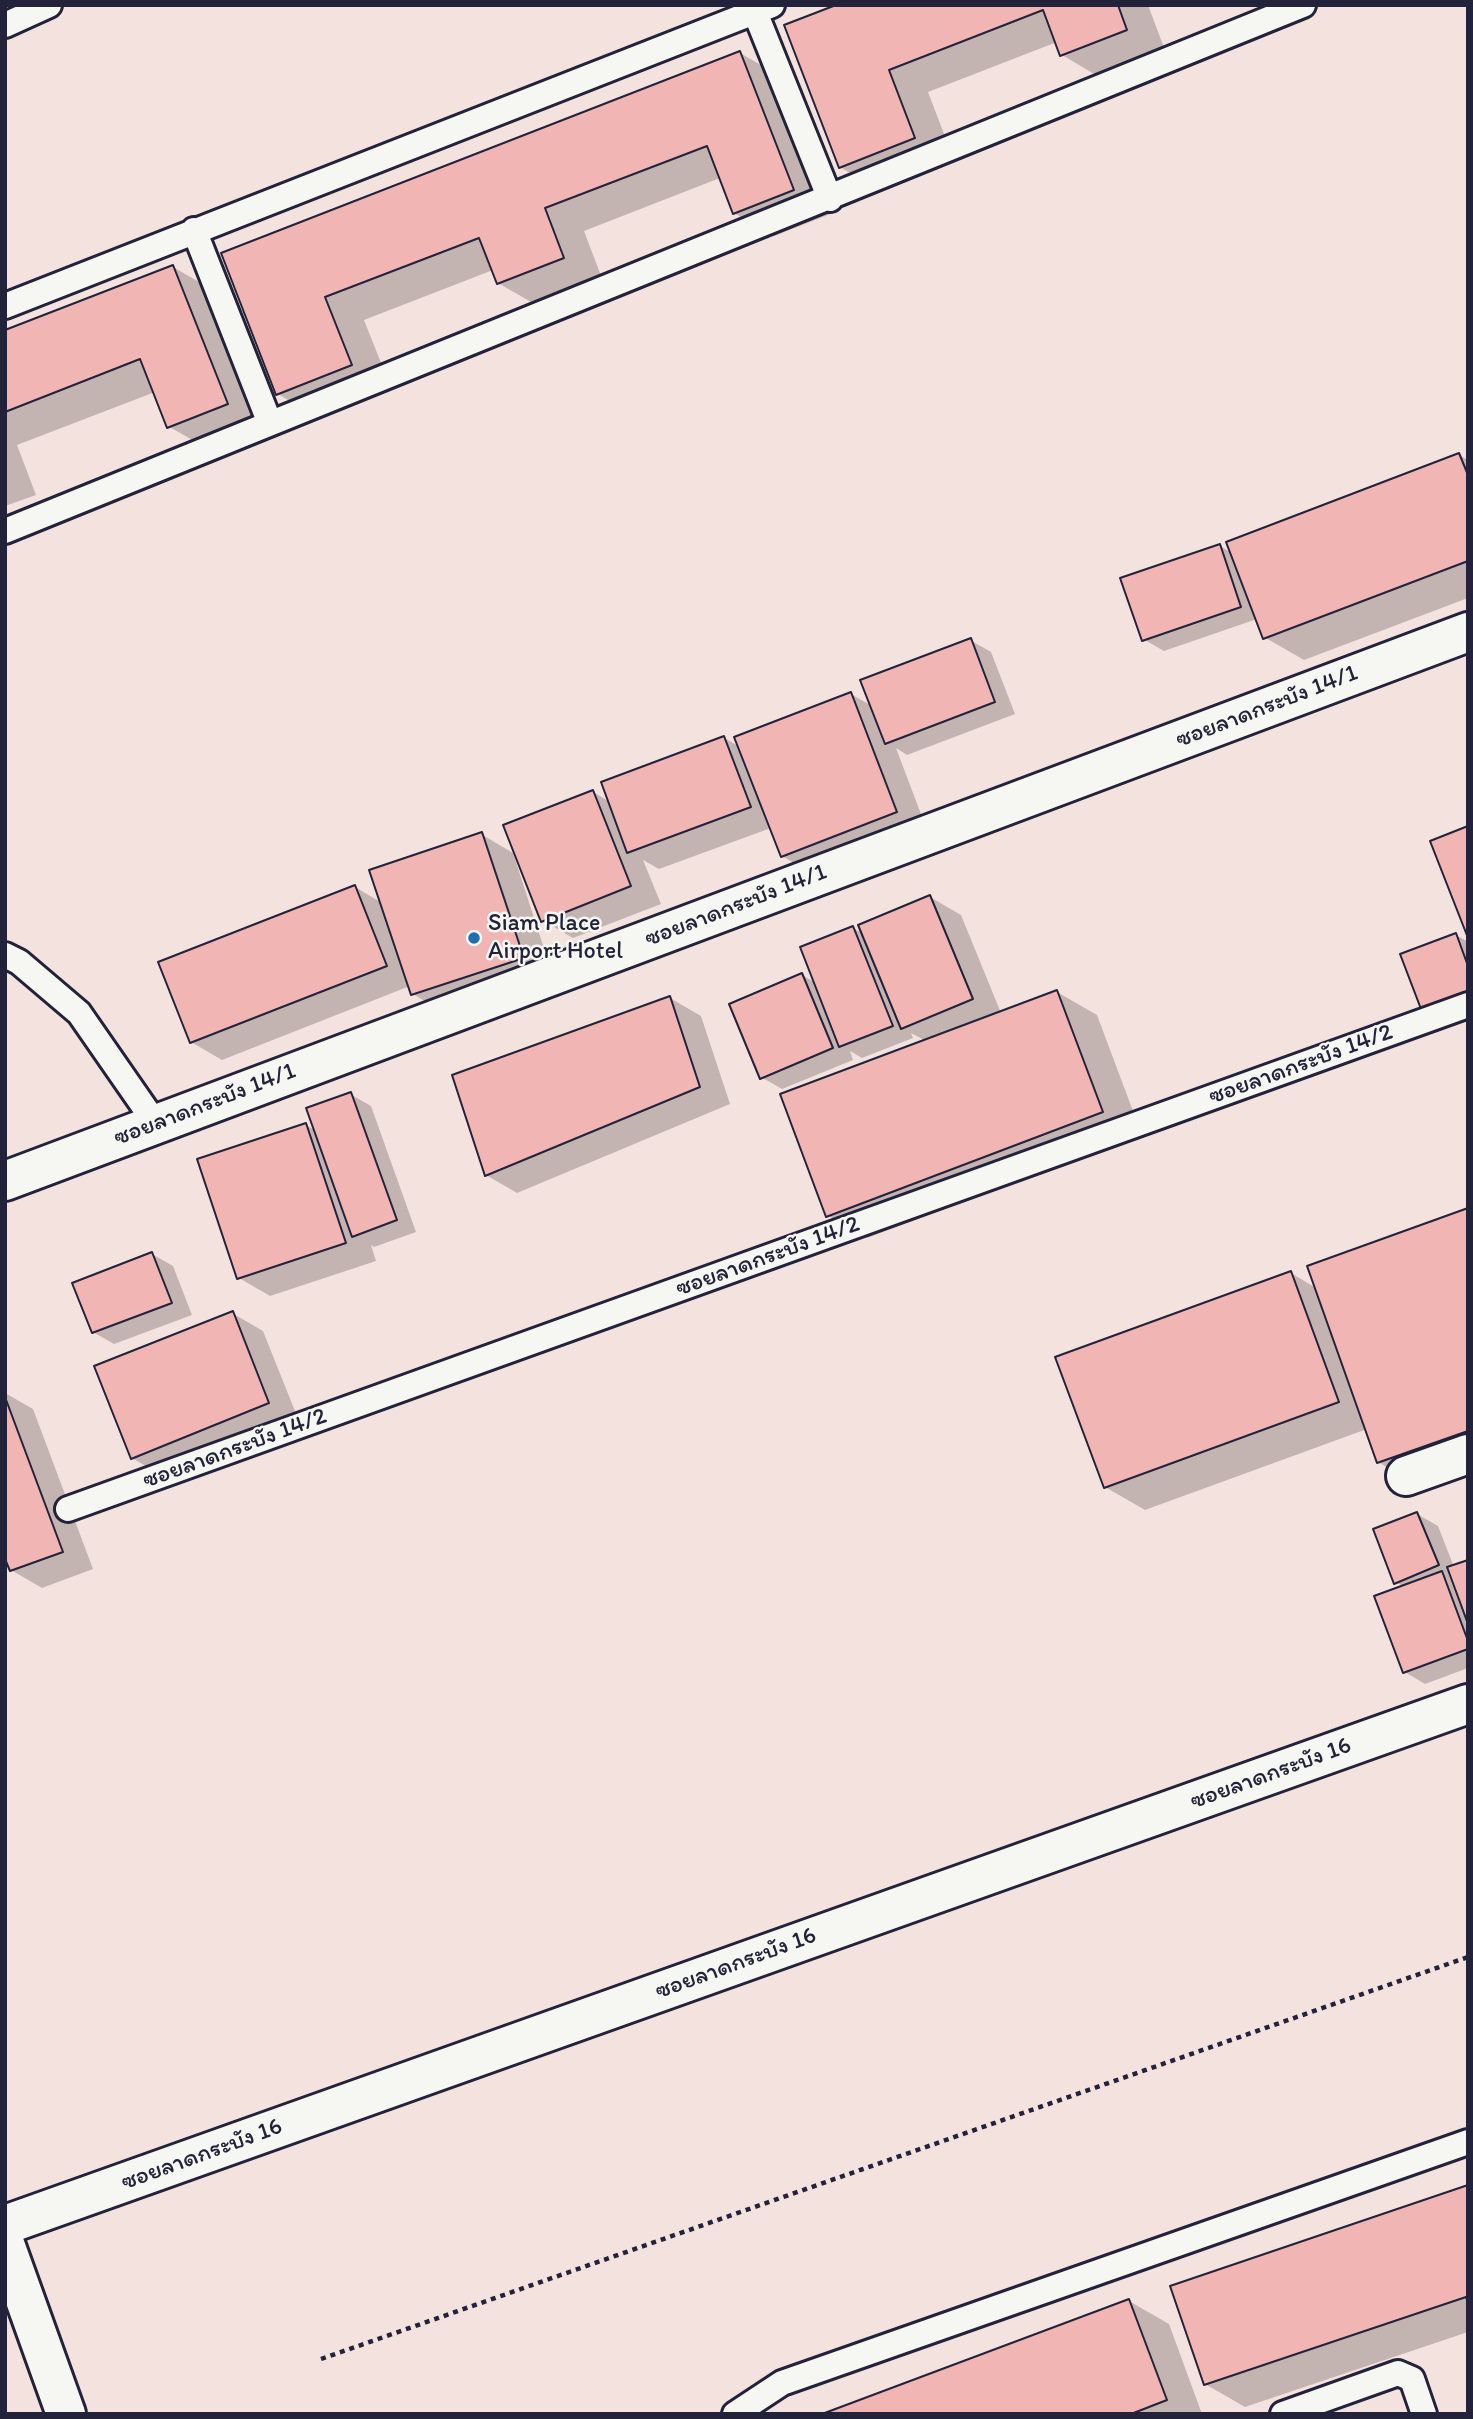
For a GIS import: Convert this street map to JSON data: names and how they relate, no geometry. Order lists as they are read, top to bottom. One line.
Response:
{"streets":{"street":["ซอยลาดกระบัง 14/1","ซอยลาดกระบัง 16"],"lane":["ซอยลาดกระบัง 14/2"]},"places":["Siam Place Airport Hotel"]}
